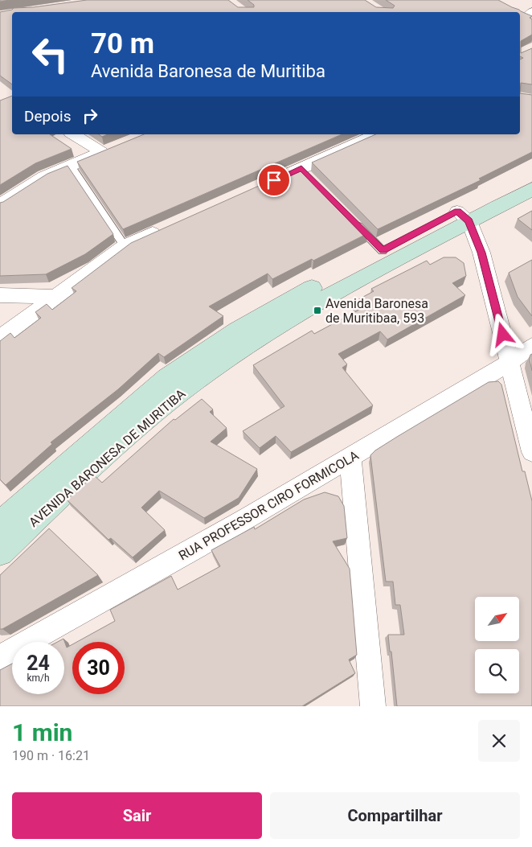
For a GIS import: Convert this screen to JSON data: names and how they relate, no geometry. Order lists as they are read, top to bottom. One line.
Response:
{"streets":{"main road":["AVENIDA BARONESA DE MURITIBA"],"street":["RUA PROFESSOR CIRO FORMICOLA"]},"places":{"transit":["Avenida Baronesa de Muritibaa, 593"]},"north":"top right","page":{"turn":["70 m","Avenida Baronesa de Muritiba"],"then":"Depois","speed":"24 km/h","limit":"30","heading":["1 min","190 m · 16:21"],"buttons":["Sair","Compartilhar"]}}
